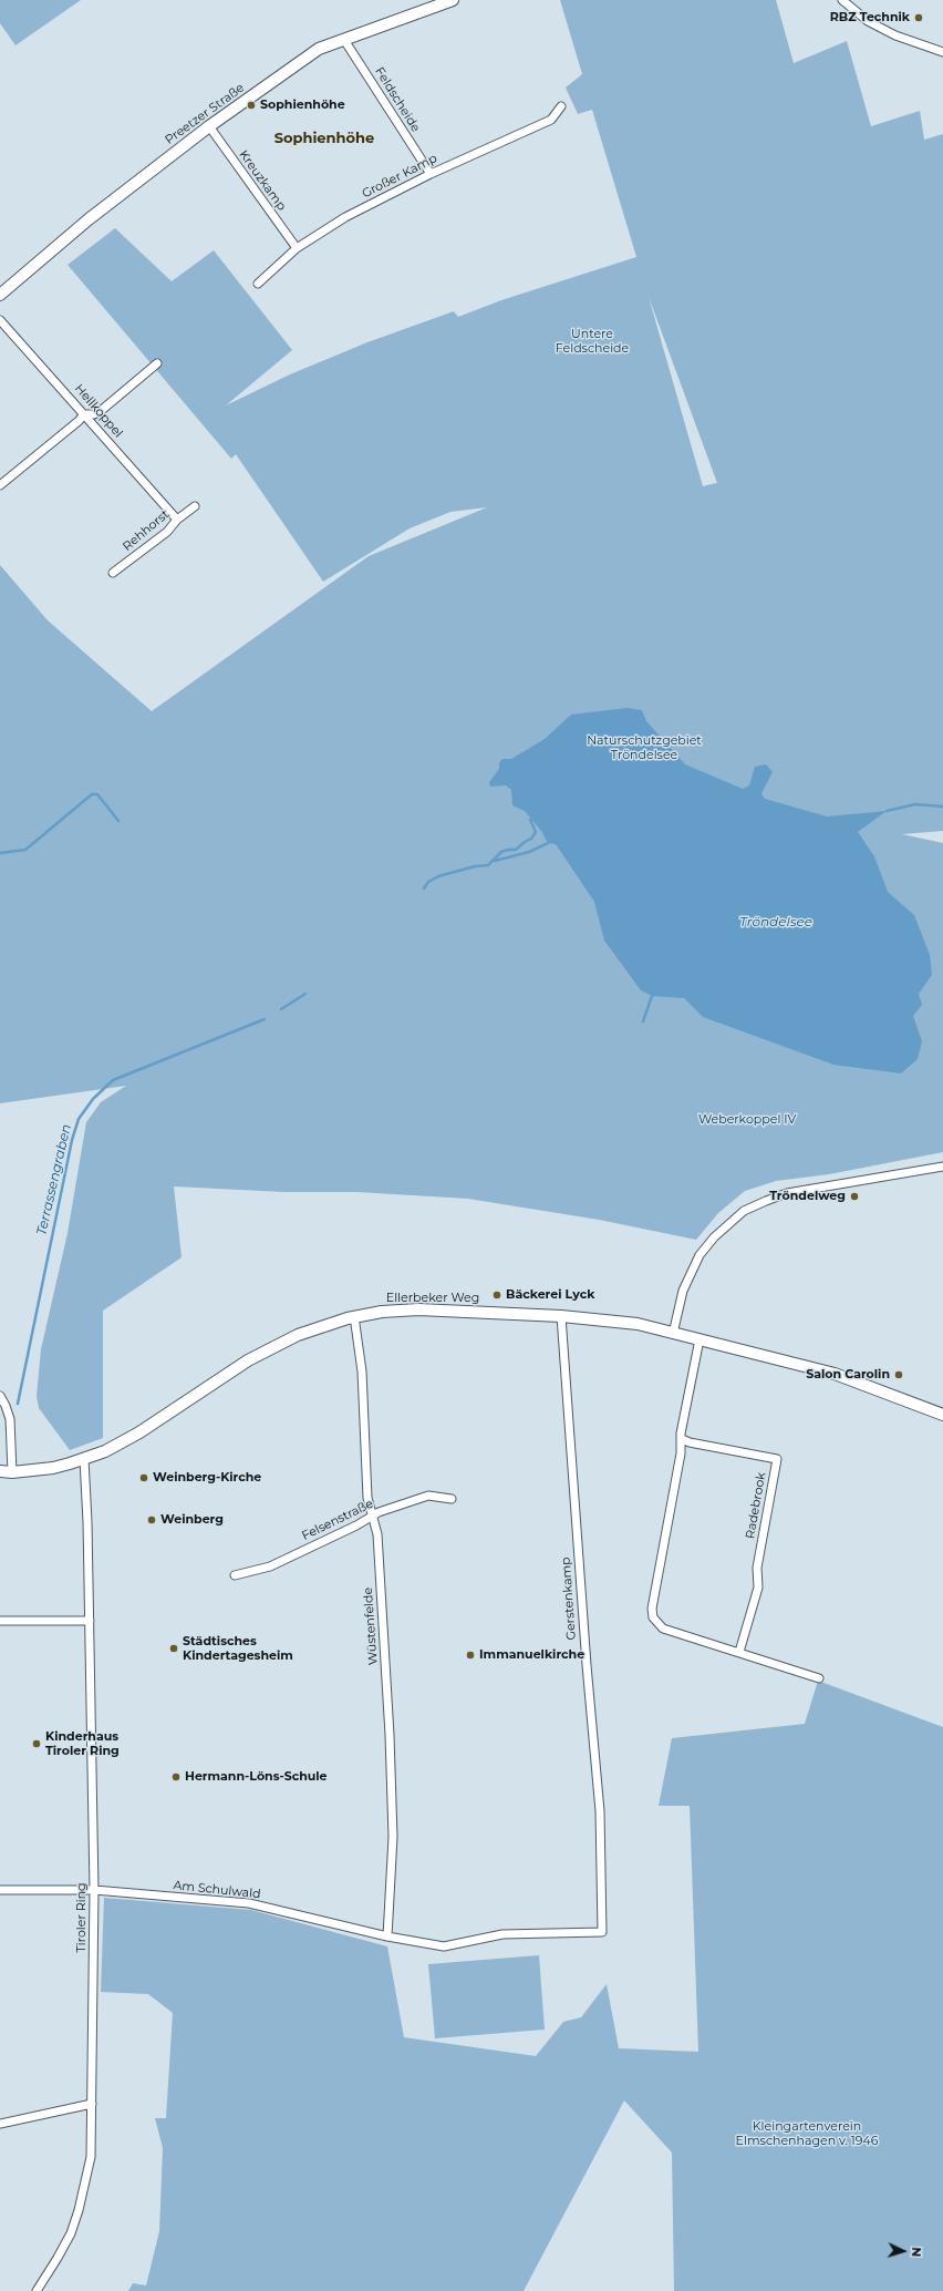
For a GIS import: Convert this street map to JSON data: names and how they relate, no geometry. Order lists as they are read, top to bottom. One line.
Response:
{"streets":{"street":["Feldscheide","Preetzer Straße","Großer Kamp","Kreuzkamp","Hellkoppel","Rehhorst","Ellerbeker Weg","Radebrook","Felsenstraße","Gerstenkamp","Wüstenfelde","Am Schulwald","Tiroler Ring"]},"crossings":[["Feldscheide","Preetzer Straße"],["Feldscheide","Großer Kamp"],["Preetzer Straße","Kreuzkamp"],["Großer Kamp","Kreuzkamp"],["Hellkoppel","Rehhorst"],["Ellerbeker Weg","Gerstenkamp"],["Ellerbeker Weg","Wüstenfelde"],["Felsenstraße","Wüstenfelde"],["Gerstenkamp","Am Schulwald"],["Wüstenfelde","Am Schulwald"],["Am Schulwald","Tiroler Ring"]],"districts":["Sophienhöhe"],"water":["Tröndelsee","Terrassengraben"],"parks":["Untere Feldscheide","Naturschutzgebiet Tröndelsee","Weberkoppel IV","Kleingartenverein Elmschenhagen v. 1946"],"places":["RBZ Technik","Sophienhöhe","Tröndelweg","Bäckerei Lyck","Salon Carolin","Weinberg-Kirche","Weinberg","Städtisches Kindertagesheim","Immanuelkirche","Kinderhaus Tiroler Ring","Hermann-Löns-Schule"],"north":"right"}
